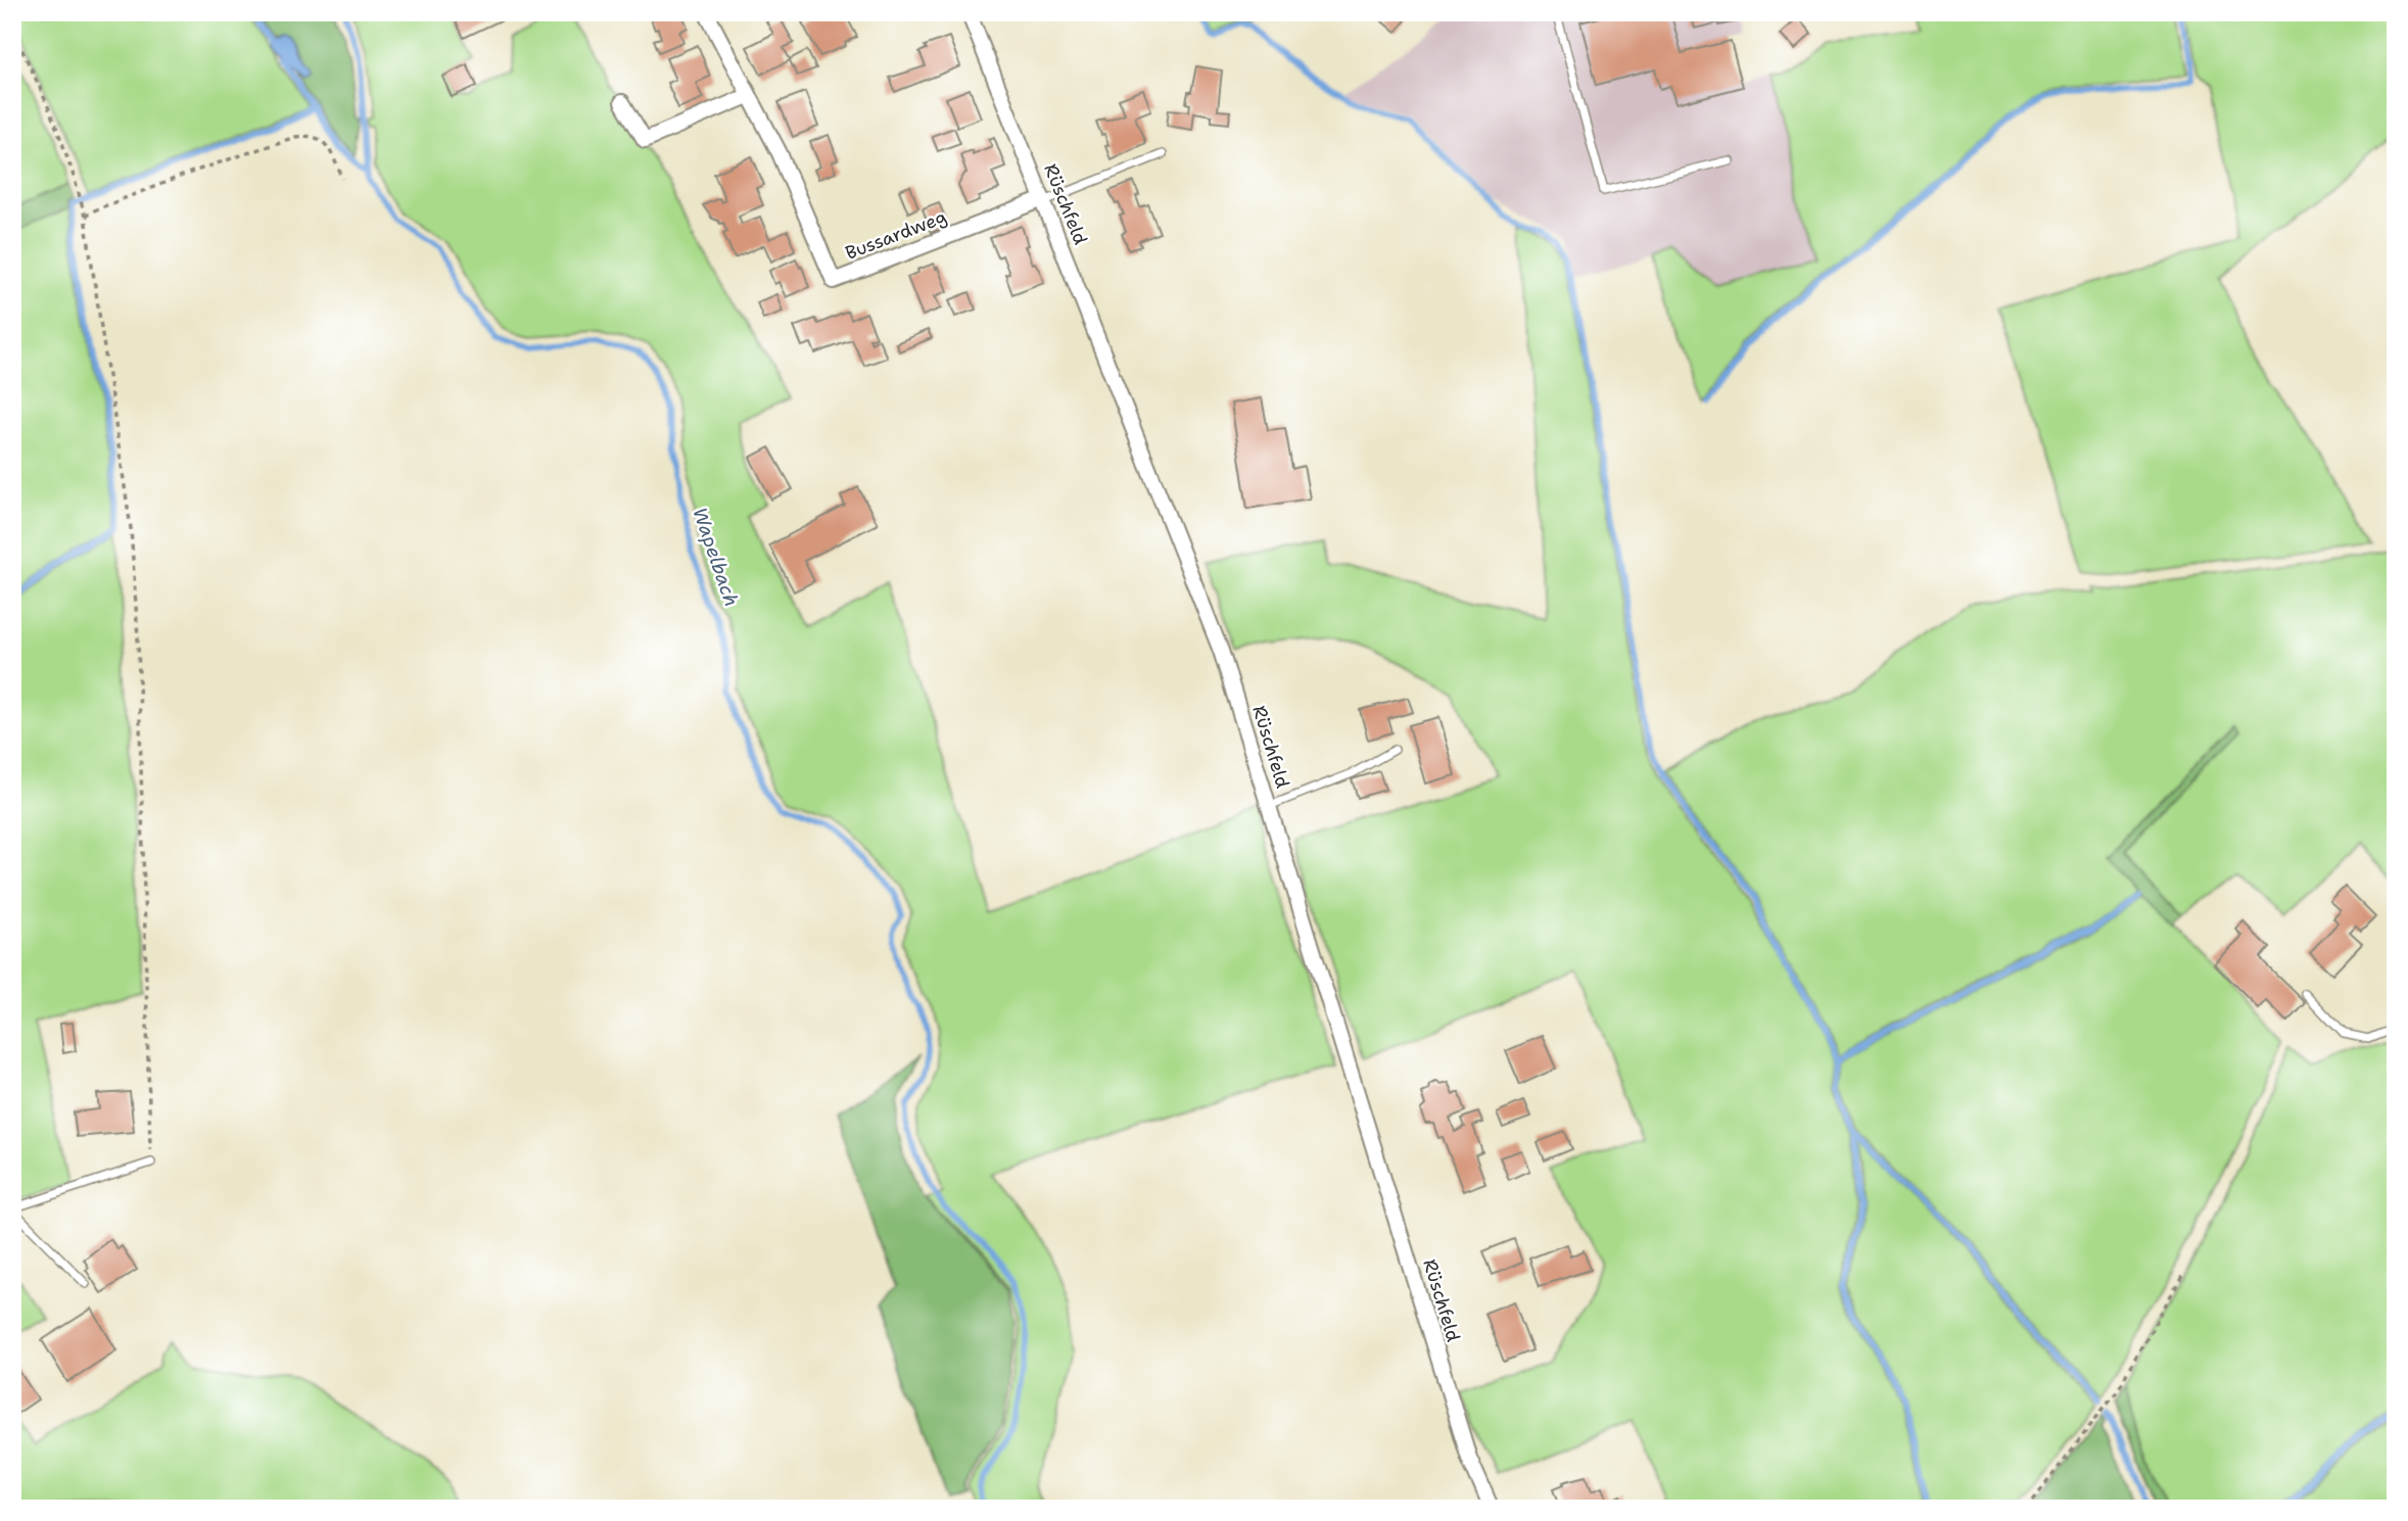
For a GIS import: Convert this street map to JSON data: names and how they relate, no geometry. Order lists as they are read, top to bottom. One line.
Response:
{"streets":{"street":["Rüschfeld","Bussardweg"]},"crossings":[["Rüschfeld","Bussardweg"]],"water":["Wapelbach"]}
